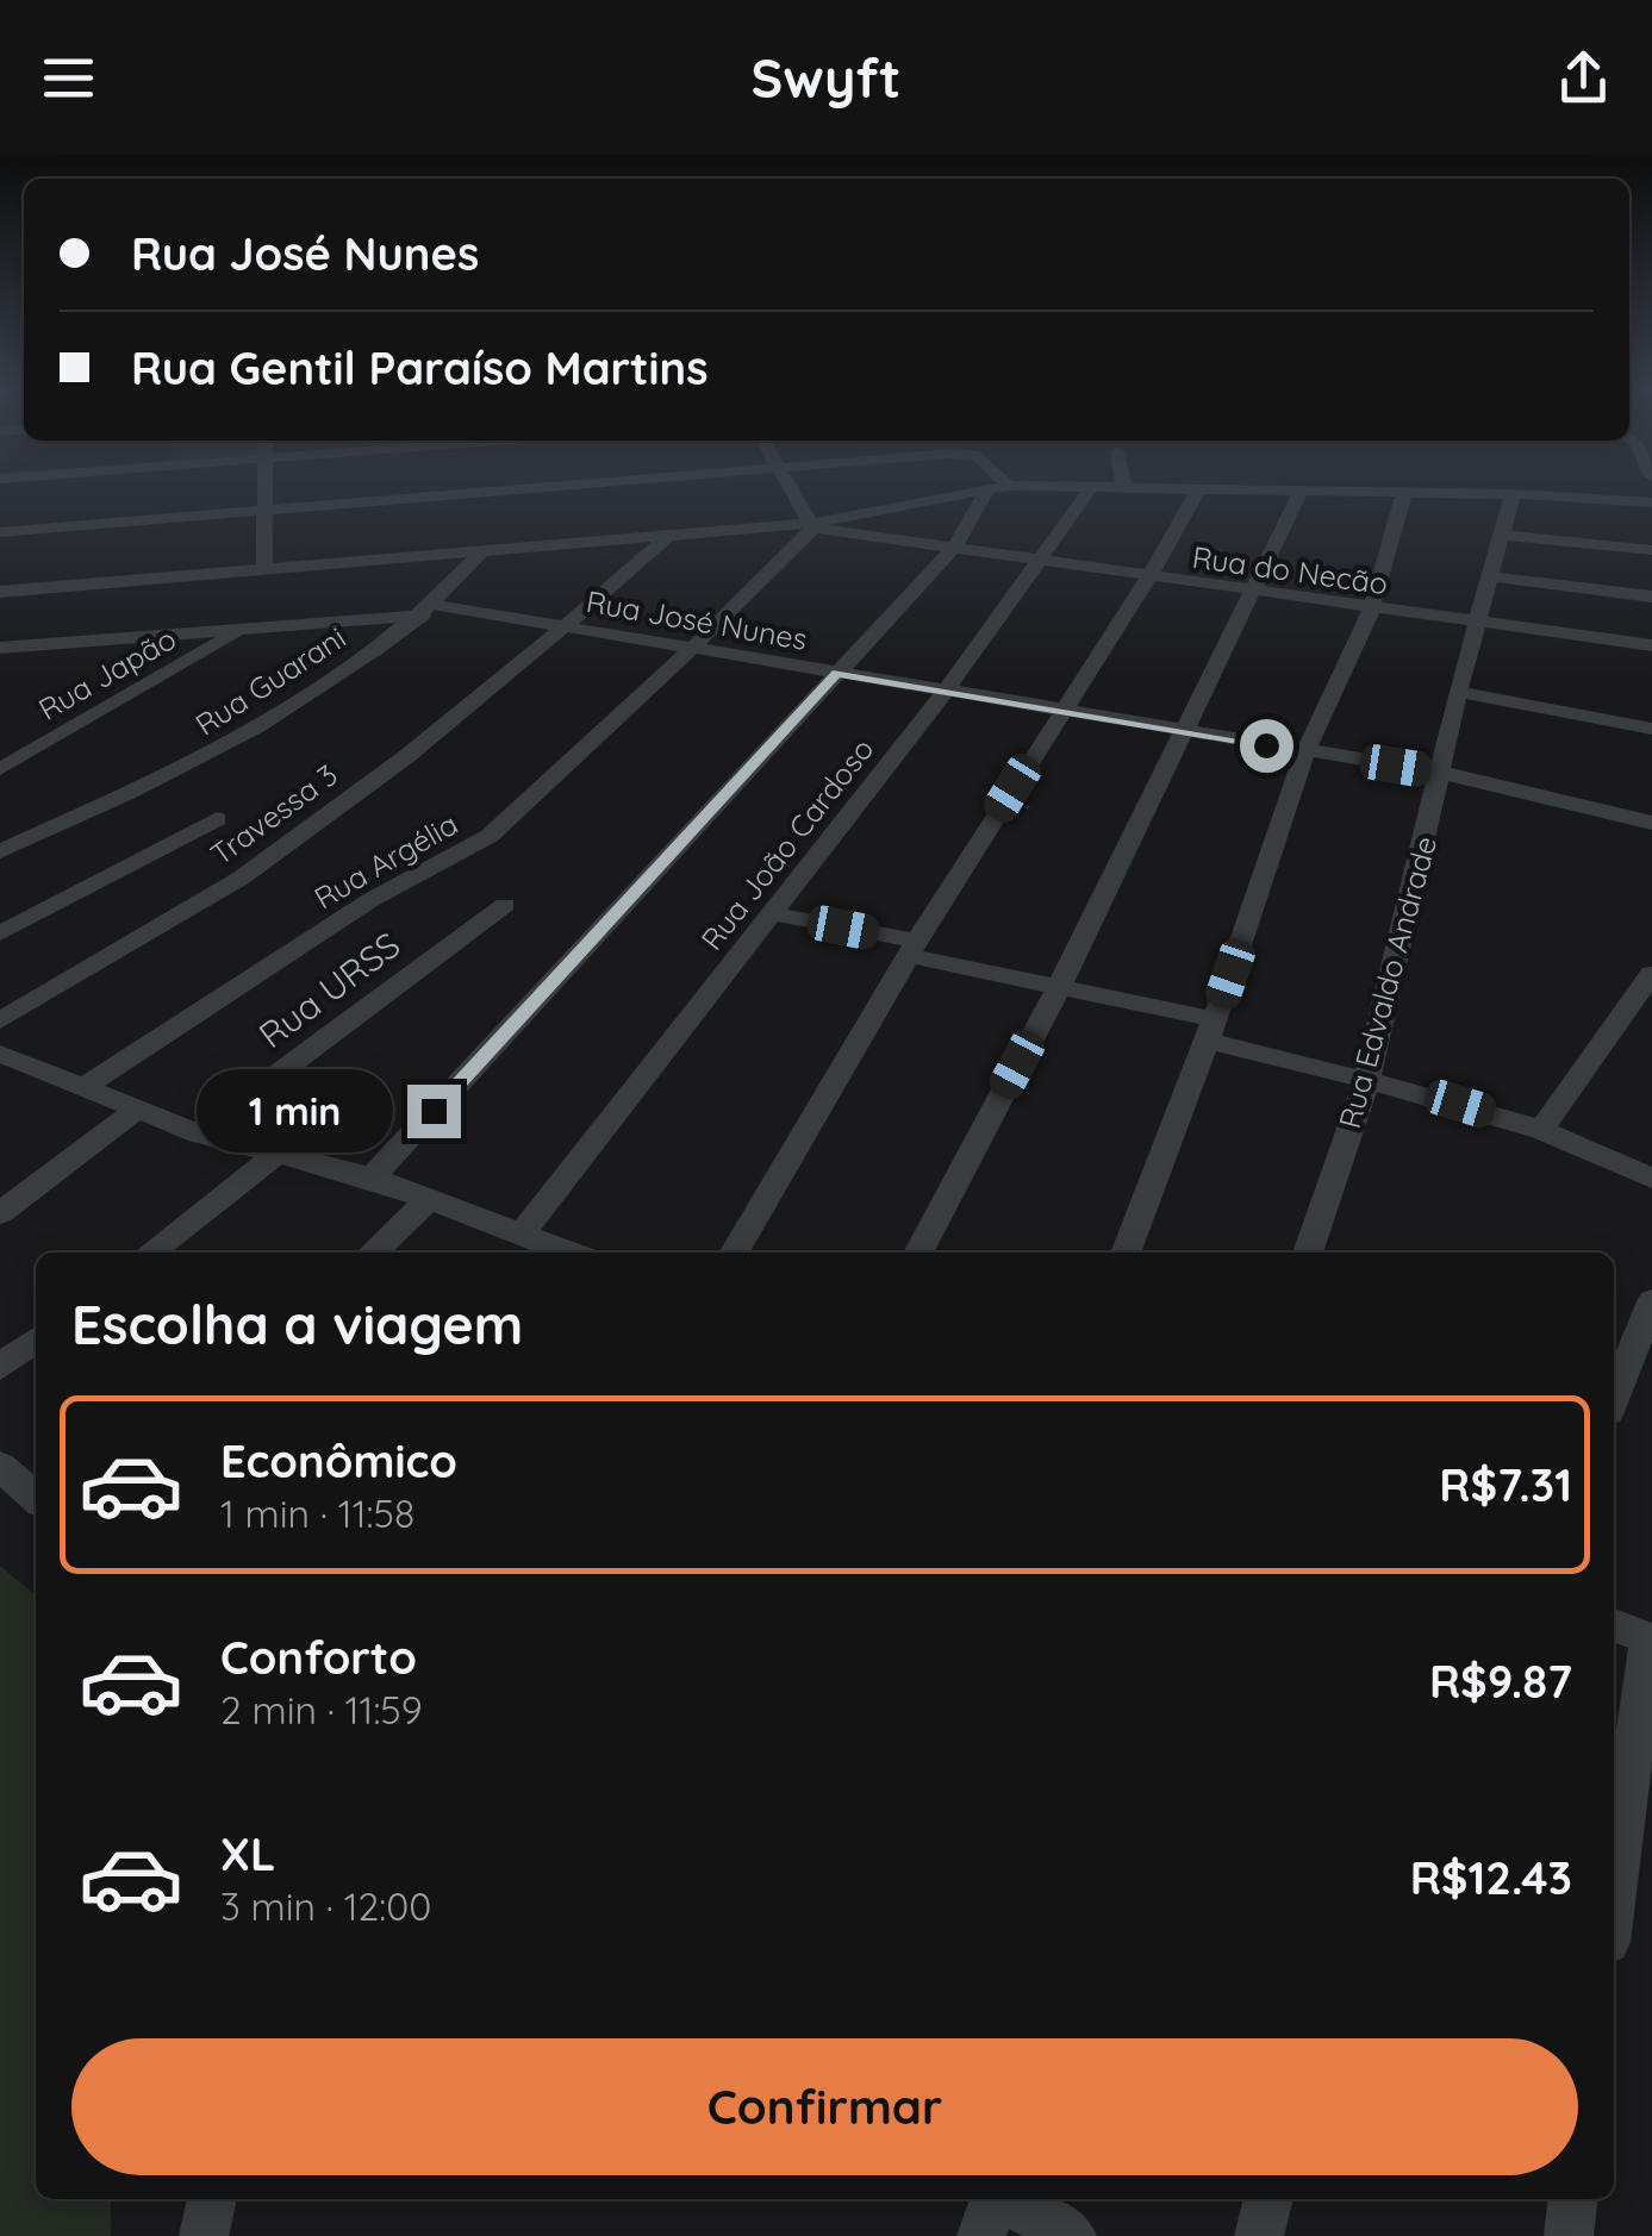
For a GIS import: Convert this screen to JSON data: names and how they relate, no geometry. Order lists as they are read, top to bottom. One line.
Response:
{"streets":{"street":["Rua do Necão","Rua José Nunes","Rua Japão","Rua Guarani","Travessa 3","Rua João Cardoso","Rua Argélia","Rua Edvaldo Andrade","Rua URSS"]},"crossings":[["Rua do Necão","Rua João Cardoso"],["Rua do Necão","Rua Argélia"],["Rua do Necão","Rua Edvaldo Andrade"],["Rua José Nunes","Rua Japão"],["Rua José Nunes","Rua Guarani"],["Rua José Nunes","Travessa 3"],["Rua José Nunes","Rua João Cardoso"],["Rua José Nunes","Rua Argélia"],["Rua José Nunes","Rua Edvaldo Andrade"]],"page":{"header":"Swyft","banner":["Rua José Nunes","Rua Gentil Paraíso Martins"],"bubble":"1 min","heading":"Escolha a viagem","list":[{"name":"Econômico","note":"1 min · 11:58","value":"R$7.31"},{"name":"Conforto","note":"2 min · 11:59","value":"R$9.87"},{"name":"XL","note":"3 min · 12:00","value":"R$12.43"}],"buttons":"Confirmar"}}
